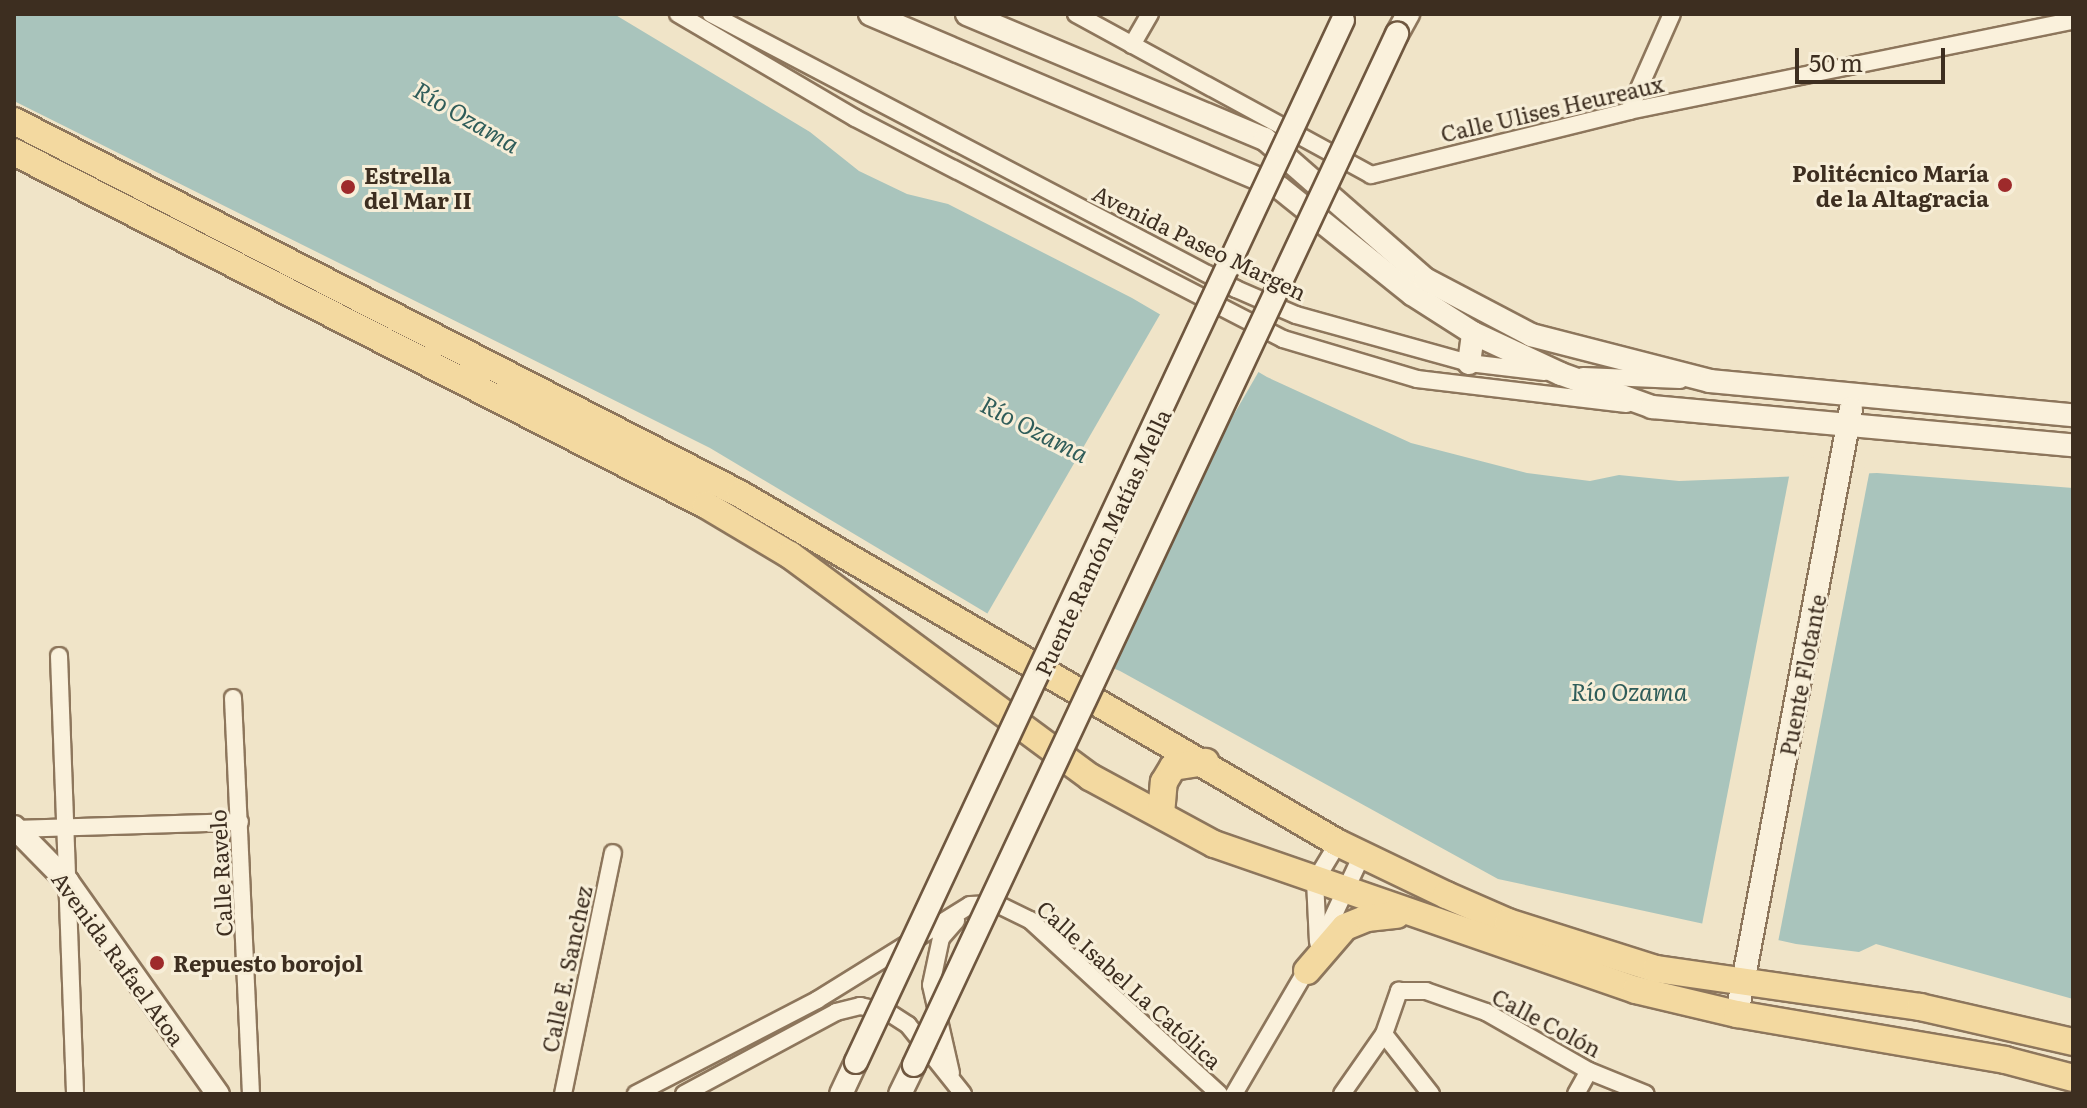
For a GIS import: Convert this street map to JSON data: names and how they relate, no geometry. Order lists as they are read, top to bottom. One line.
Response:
{"streets":{"main road":["Puente Ramón Matías Mella","Puente Flotante","Avenida Rafael Atoa"],"street":["Calle Ulises Heureaux","Avenida Paseo Margen","Calle Ravelo","Calle E. Sanchez","Calle Isabel La Católica","Calle Colón"]},"water":["Río Ozama"],"places":["Politécnico María de la Altagracia","Estrella del Mar II","Repuesto borojol"],"scale_bar":"50 m"}
